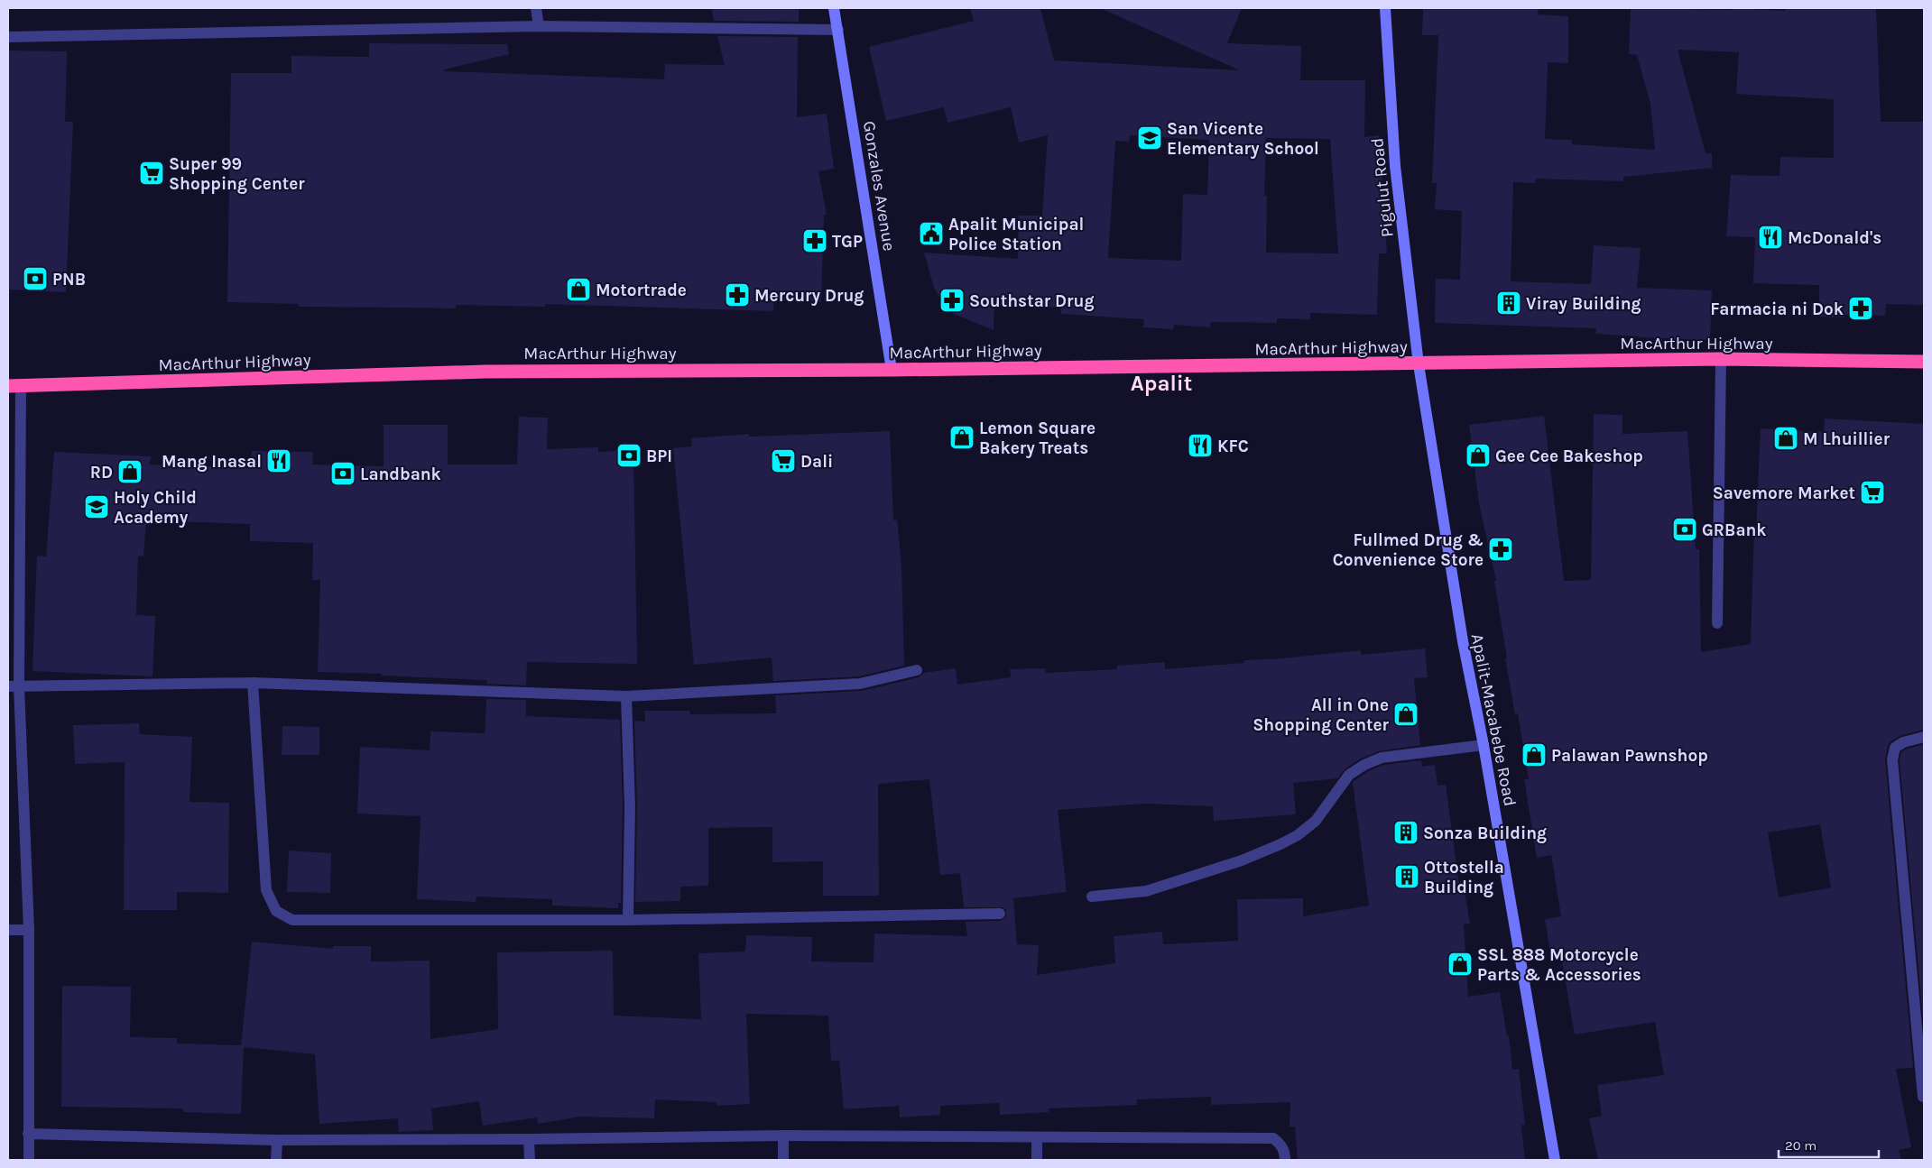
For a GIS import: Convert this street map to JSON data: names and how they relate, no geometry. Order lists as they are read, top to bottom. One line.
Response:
{"streets":{"highway":["MacArthur Highway"],"main road":["Gonzales Avenue","Pigulut Road","Apalit-Macabebe Road"]},"crossings":[["Gonzales Avenue","MacArthur Highway"],["Pigulut Road","MacArthur Highway"],["Pigulut Road","Apalit-Macabebe Road"],["MacArthur Highway","Apalit-Macabebe Road"]],"districts":["Apalit"],"places":{"school or university":["San Vicente Elementary School","Holy Child Academy"],"supermarket":["Super 99 Shopping Center","Dali","Savemore Market"],"public building":["Apalit Municipal Police Station"],"restaurant":["McDonald's","KFC","Mang Inasal"],"pharmacy":["TGP","Mercury Drug","Southstar Drug","Farmacia ni Dok","Fullmed Drug & Convenience Store"],"bank":["PNB","BPI","Landbank","GRBank"],"shop":["Motortrade","Lemon Square Bakery Treats","M Lhuillier","Gee Cee Bakeshop","RD","All in One Shopping Center","Palawan Pawnshop","SSL 888 Motorcycle Parts & Accessories"],"building":["Viray Building","Sonza Building","Ottostella Building"]},"scale_bar":"20 m"}
